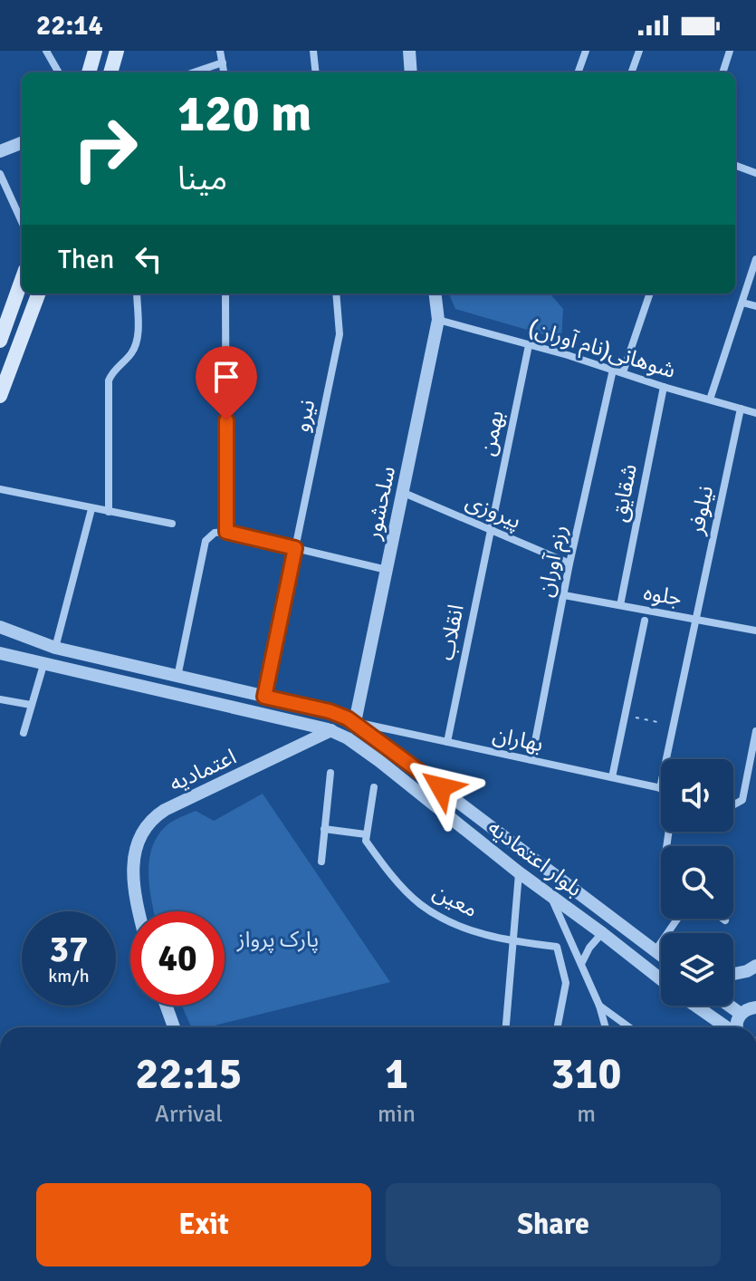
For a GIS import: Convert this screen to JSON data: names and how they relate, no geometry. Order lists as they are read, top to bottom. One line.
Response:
{"streets":{"street":["شوهانی(نام آوران)","نیرو","بهمن","شقایق","سلحشور","نیلوفر","پیروزی","رزم آوران","جلوه","انقلاب","بهاران","اعتمادیه","بلوار اعتمادیه","معین"]},"crossings":[["شوهانی(نام آوران)","بهمن"],["شوهانی(نام آوران)","شقایق"],["شوهانی(نام آوران)","سلحشور"],["شوهانی(نام آوران)","نیلوفر"],["شوهانی(نام آوران)","رزم آوران"],["نیرو","بلوار اعتمادیه"],["بهمن","پیروزی"],["بهمن","انقلاب"],["شقایق","جلوه"],["سلحشور","پیروزی"],["سلحشور","بهاران"],["سلحشور","بلوار اعتمادیه"],["نیلوفر","جلوه"],["نیلوفر","بهاران"],["پیروزی","رزم آوران"],["پیروزی","انقلاب"],["رزم آوران","جلوه"],["رزم آوران","بهاران"],["انقلاب","بهاران"],["بهاران","بلوار اعتمادیه"],["اعتمادیه","بلوار اعتمادیه"]],"parks":["پارک پرواز"],"page":{"status":"22:14","turn":["120 m","مینا"],"then":"Then","speed":"37 km/h","limit":"40","eta":["22:15","Arrival","1","min","310","m"],"buttons":["Exit","Share"]}}
